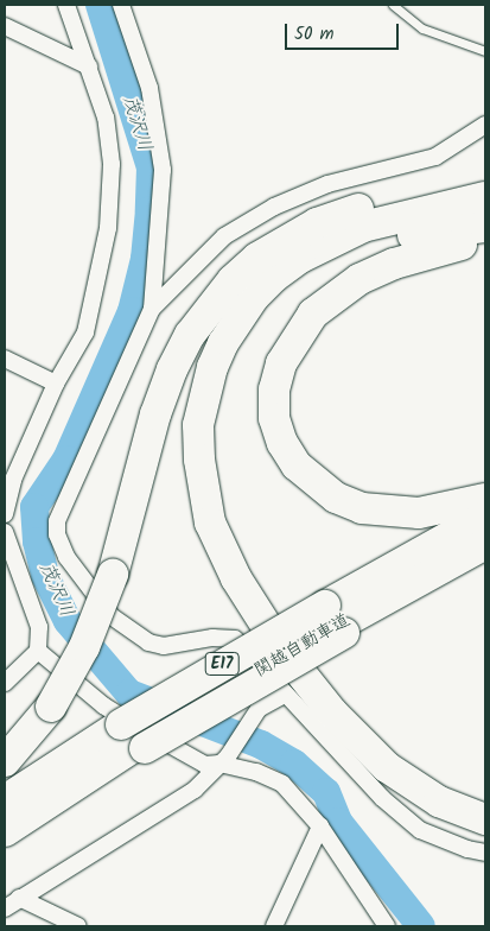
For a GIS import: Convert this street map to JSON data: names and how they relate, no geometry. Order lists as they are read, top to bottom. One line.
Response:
{"streets":{"highway":["関越自動車道","E17"]},"water":["茂沢川"],"scale_bar":"50 m"}
